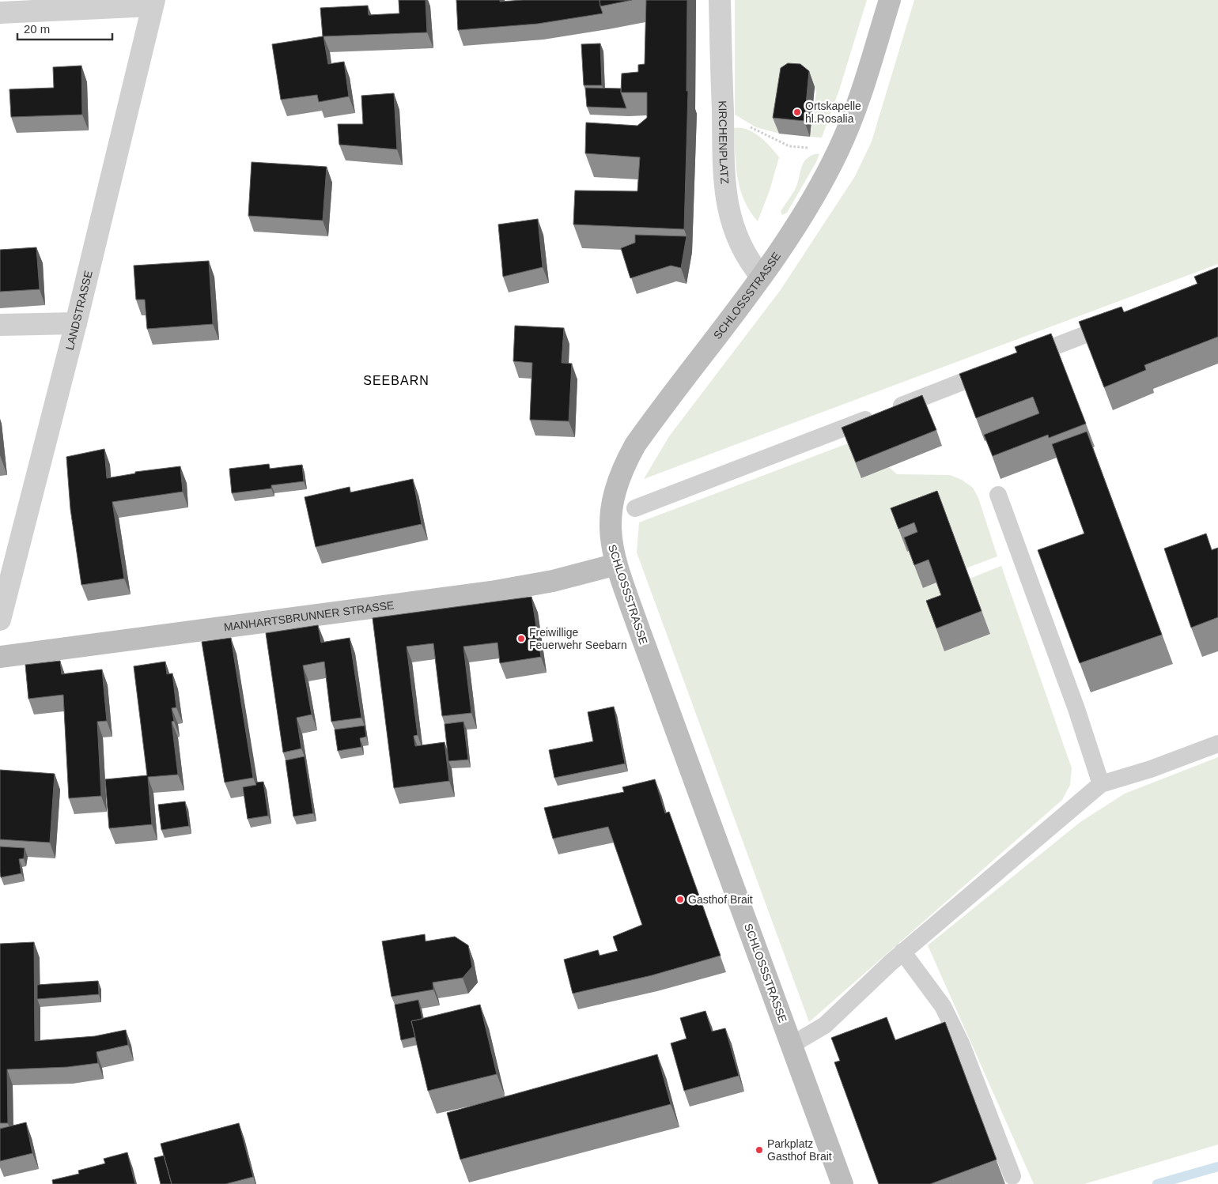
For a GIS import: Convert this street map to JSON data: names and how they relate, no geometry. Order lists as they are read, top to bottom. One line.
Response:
{"streets":{"main road":["SCHLOSSSTRASSE","MANHARTSBRUNNER STRASSE"],"street":["KIRCHENPLATZ","LANDSTRASSE"]},"crossings":[["KIRCHENPLATZ","SCHLOSSSTRASSE"],["SCHLOSSSTRASSE","MANHARTSBRUNNER STRASSE"]],"districts":["SEEBARN"],"places":["Ortskapelle hl.Rosalia","Freiwillige Feuerwehr Seebarn","Gasthof Brait","Parkplatz Gasthof Brait"],"scale_bar":"20 m"}
